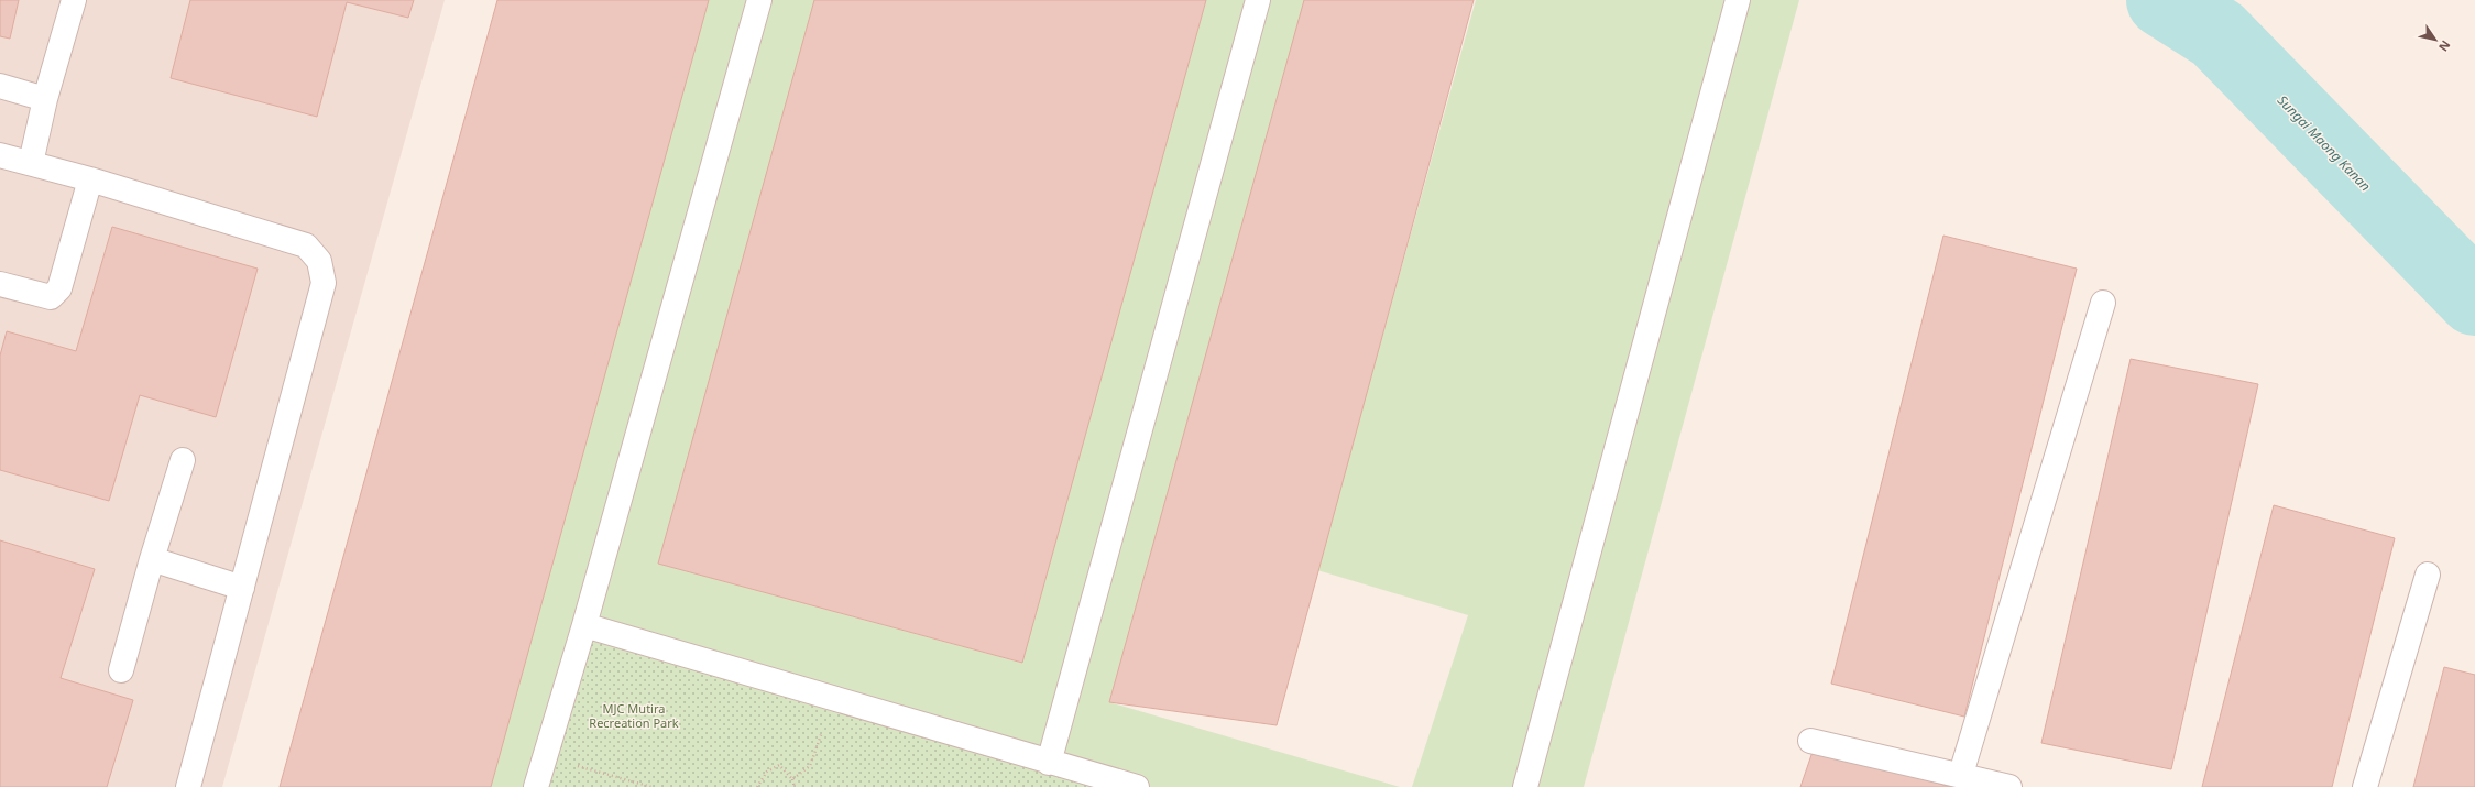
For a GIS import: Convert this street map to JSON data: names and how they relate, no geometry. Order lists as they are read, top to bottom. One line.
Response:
{"water":["Sungai Maong Kanan"],"parks":["MJC Mutira Recreation Park"],"north":"bottom right"}
